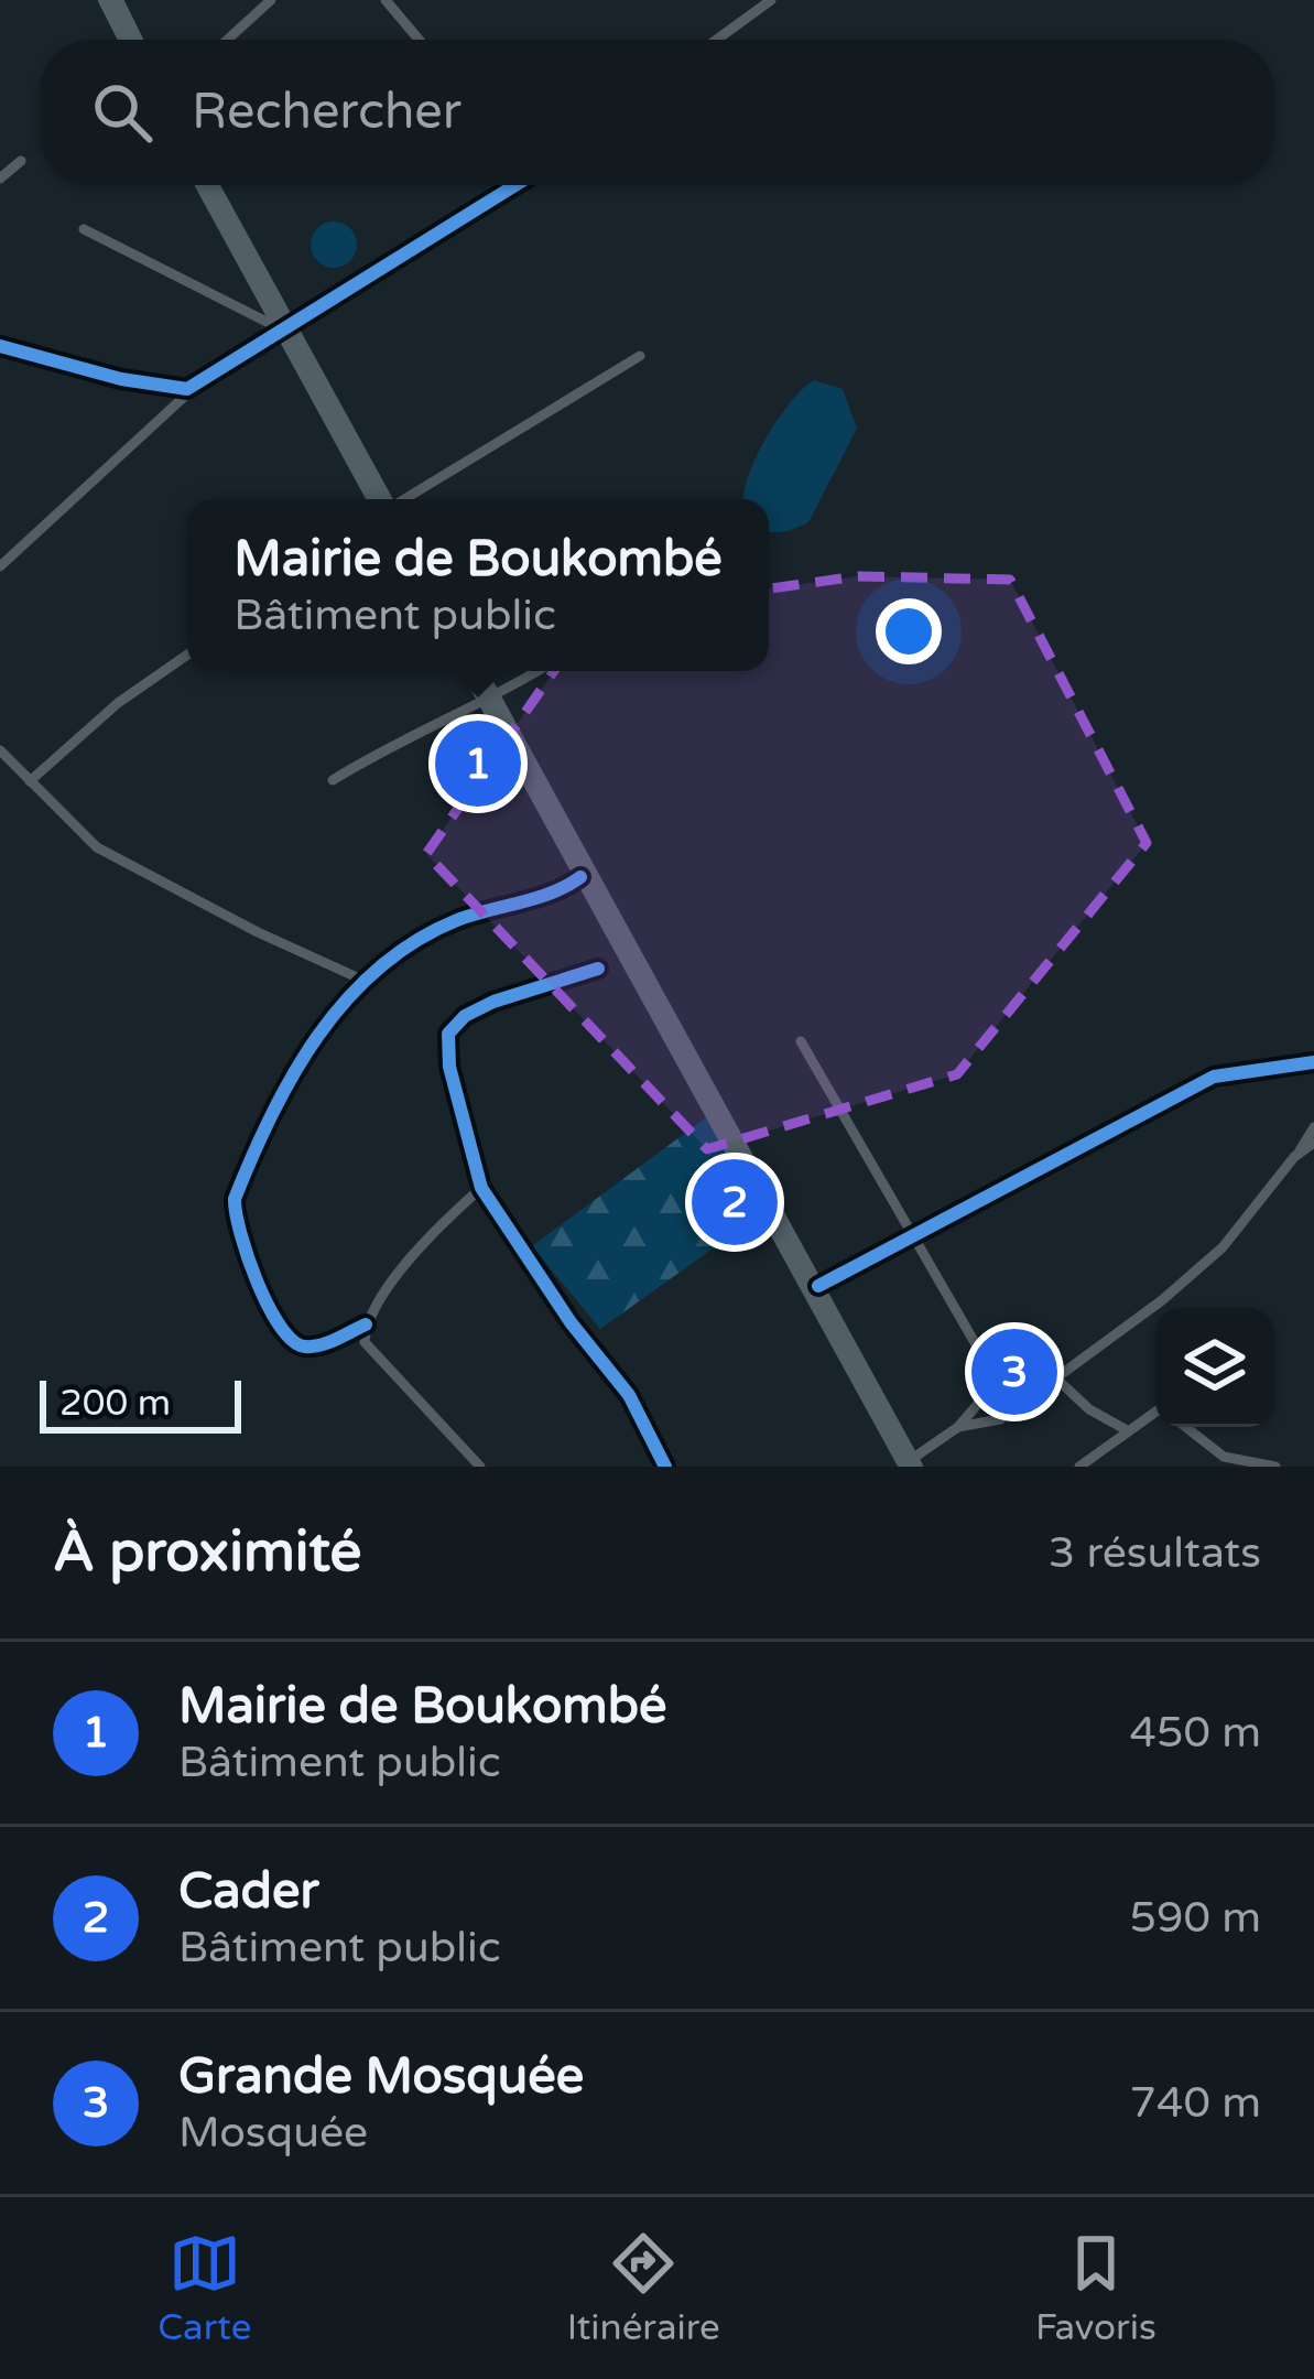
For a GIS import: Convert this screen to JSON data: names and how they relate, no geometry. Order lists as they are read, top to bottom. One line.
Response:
{"scale_bar":"200 m","page":{"search":"Rechercher","popup":["Mairie de Boukombé","Bâtiment public"],"pins":["1","2","3"],"scale":"200 m","heading":["À proximité","3 résultats"],"list":[{"mark":"1","name":"Mairie de Boukombé","note":"Bâtiment public","value":"450 m"},{"mark":"2","name":"Cader","note":"Bâtiment public","value":"590 m"},{"mark":"3","name":"Grande Mosquée","note":"Mosquée","value":"740 m"}],"nav":["Carte","Itinéraire","Favoris"]}}
